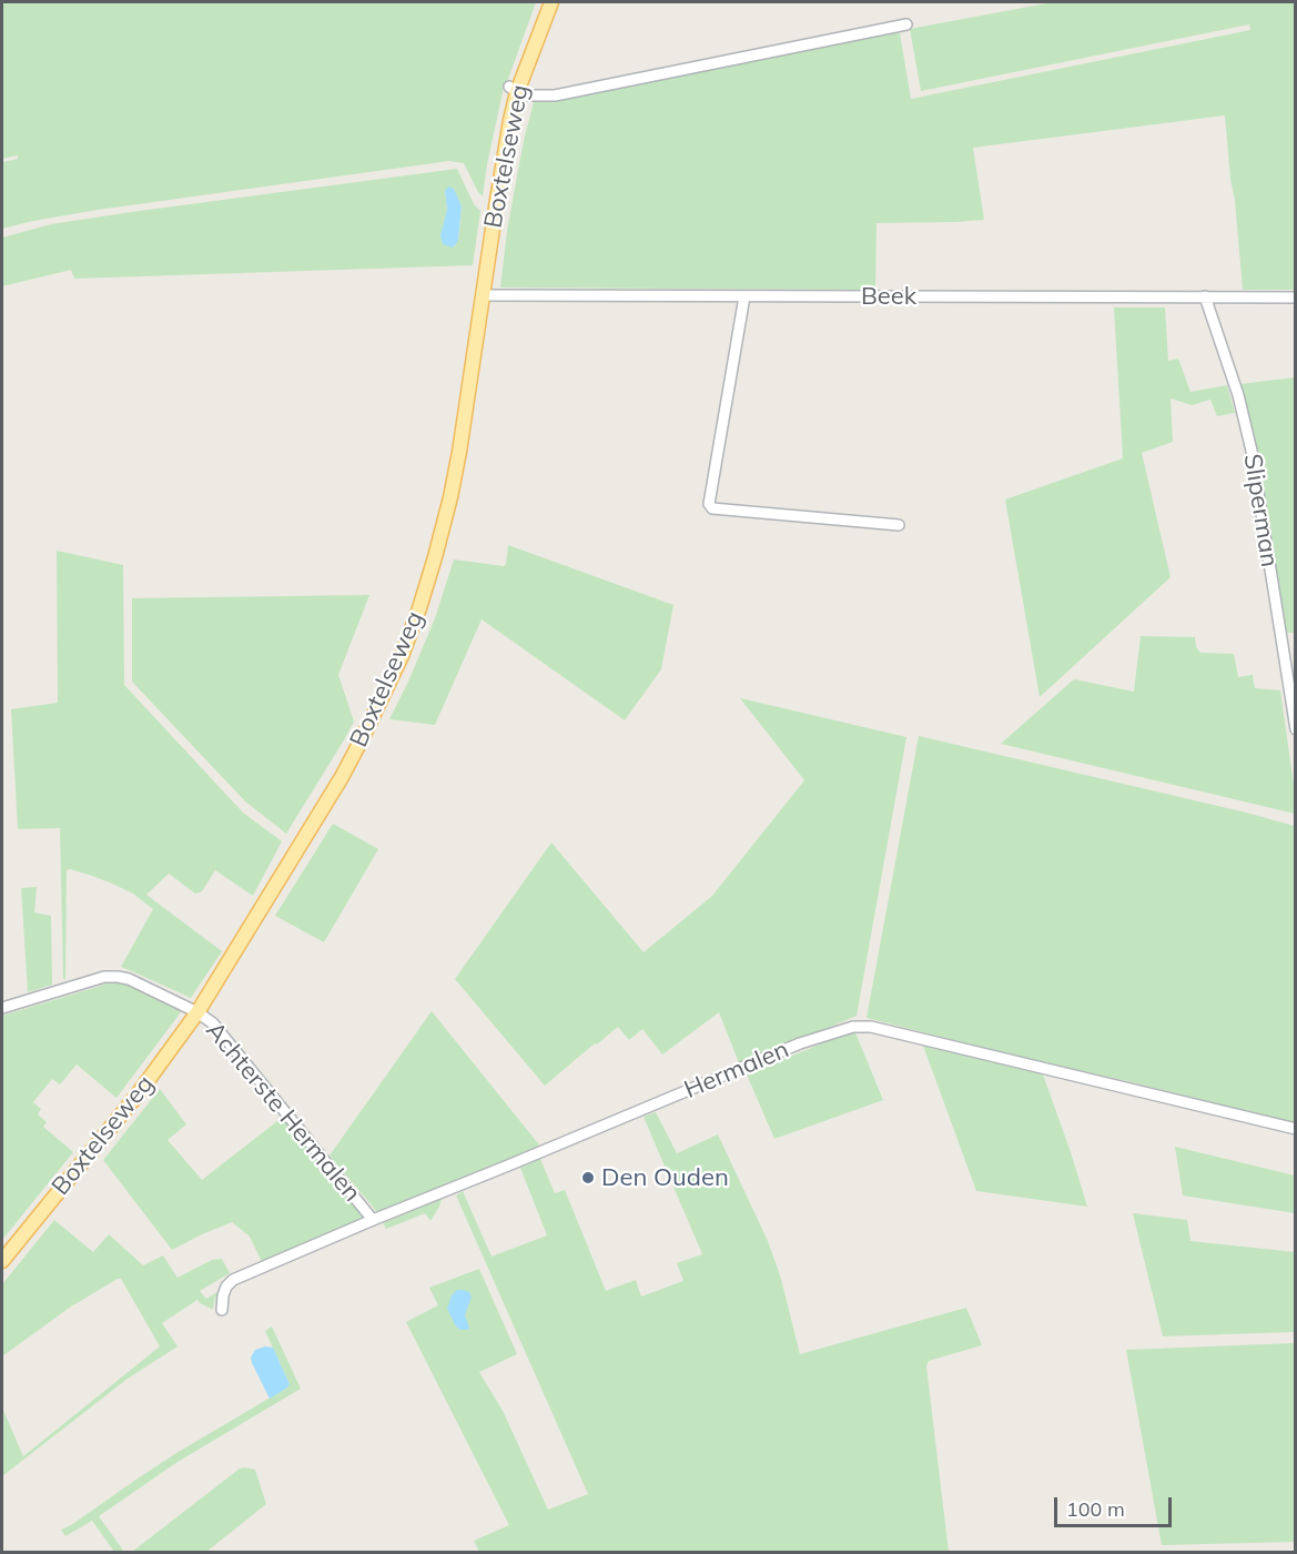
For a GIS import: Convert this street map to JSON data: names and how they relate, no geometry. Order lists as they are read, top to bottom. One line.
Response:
{"streets":{"main road":["Boxtelseweg"],"street":["Beek","Sliperman","Hermalen","Achterste Hermalen"]},"crossings":[["Boxtelseweg","Beek"],["Boxtelseweg","Achterste Hermalen"],["Beek","Sliperman"],["Hermalen","Achterste Hermalen"]],"places":["Den Ouden"],"scale_bar":"100 m"}
